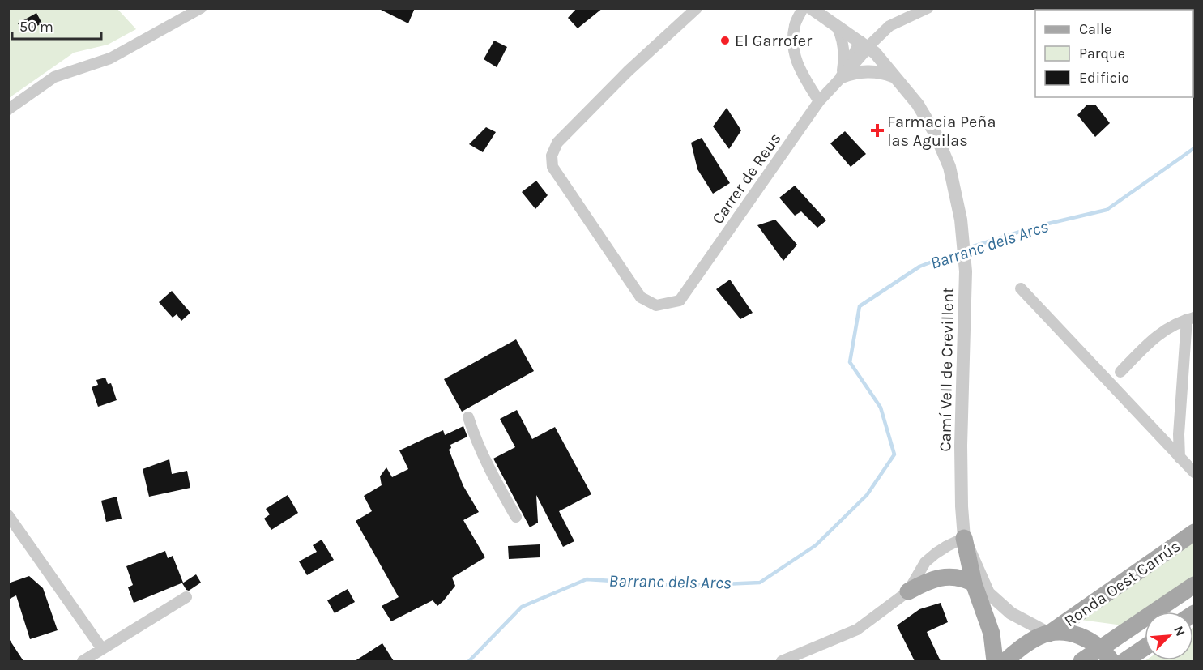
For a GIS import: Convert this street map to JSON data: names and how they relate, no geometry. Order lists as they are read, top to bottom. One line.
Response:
{"streets":{"main road":["Ronda Oest Carrús"],"street":["Carrer de Reus","Camí Vell de Crevillent"]},"crossings":[["Camí Vell de Crevillent","Ronda Oest Carrús"]],"water":["Barranc dels Arcs"],"places":{"other":["El Garrofer"],"health":["Farmacia Peña las Aguilas"]},"legend":["Calle","Parque","Edificio"],"scale_bar":"50 m","north":"top right"}
